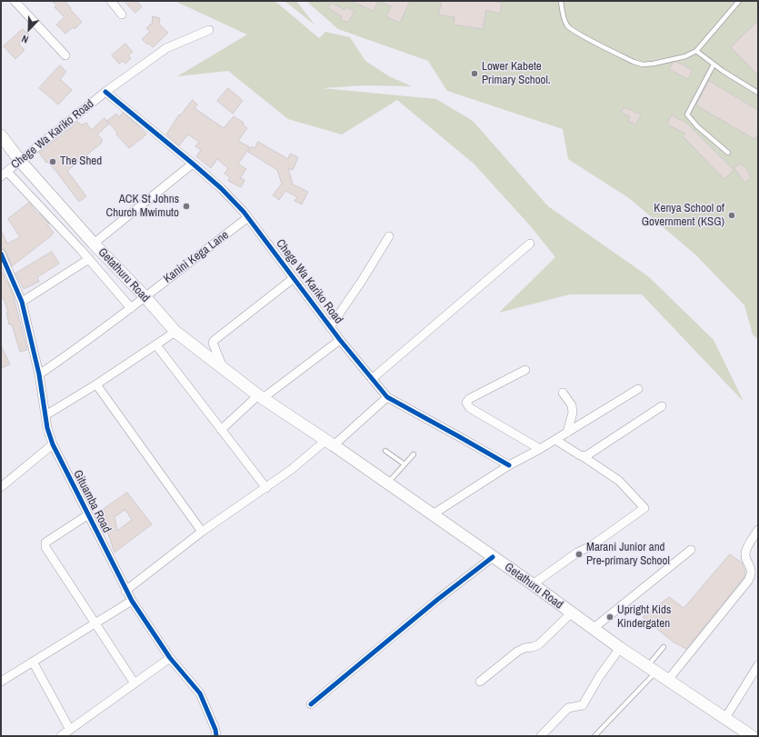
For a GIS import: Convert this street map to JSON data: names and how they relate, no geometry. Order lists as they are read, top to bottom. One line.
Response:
{"streets":{"main road":["Getathuru Road"],"street":["Chege Wa Kariko Road","Kanini Kega Lane","Gituamba Road"]},"crossings":[["Chege Wa Kariko Road","Kanini Kega Lane"],["Chege Wa Kariko Road","Getathuru Road"],["Kanini Kega Lane","Getathuru Road"],["Kanini Kega Lane","Gituamba Road"]],"places":["Lower Kabete Primary School.","The Shed","ACK St Johns Church Mwimuto","Kenya School of Government (KSG)","Marani Junior and Pre-primary School","Upright Kids Kindergaten"],"north":"bottom left"}
